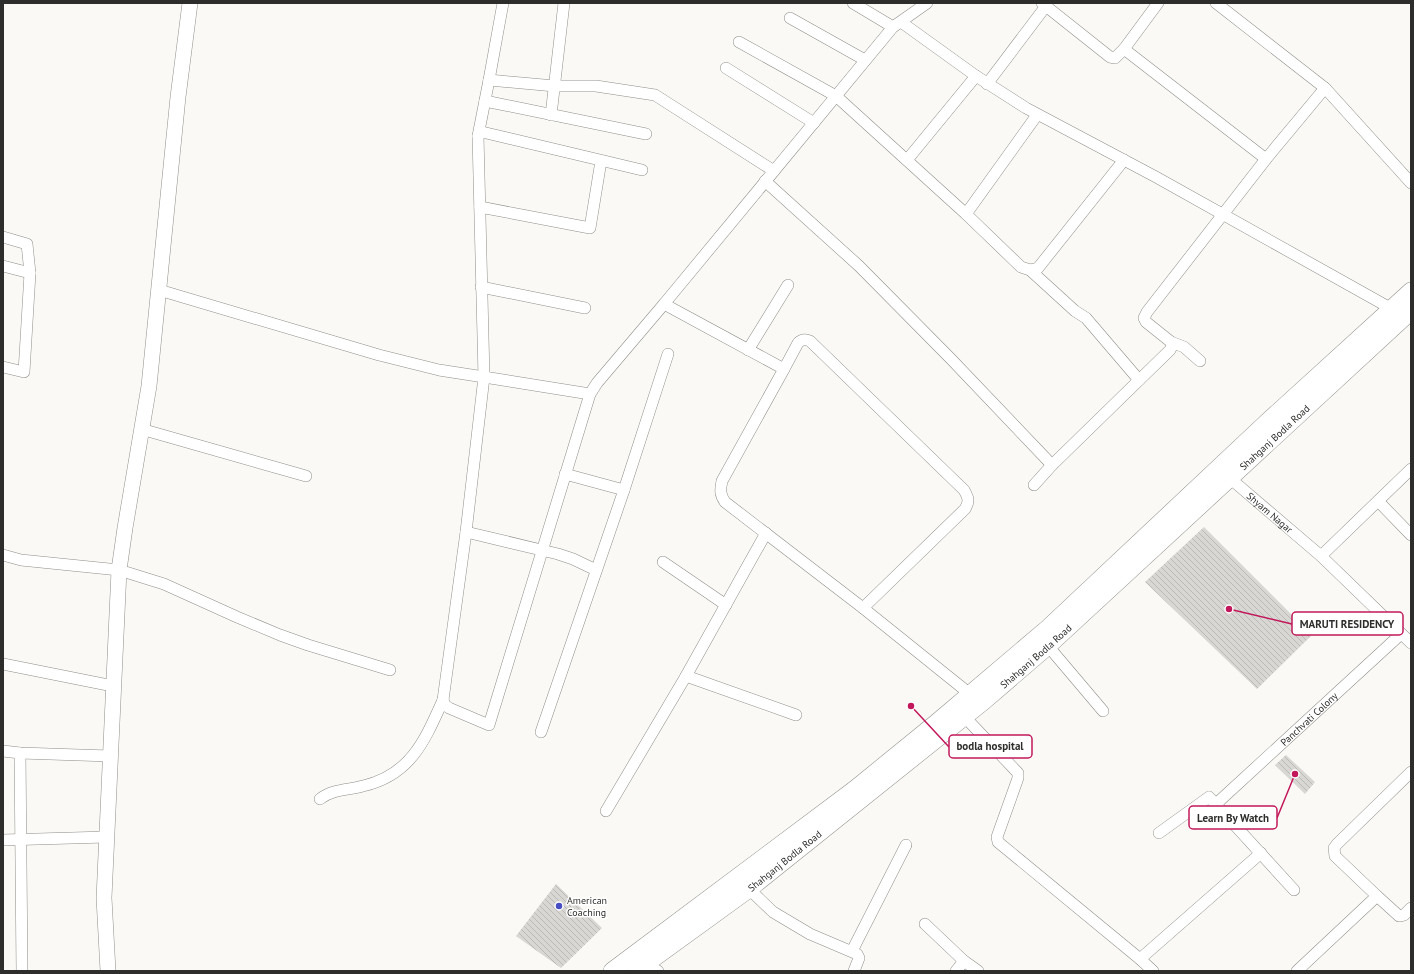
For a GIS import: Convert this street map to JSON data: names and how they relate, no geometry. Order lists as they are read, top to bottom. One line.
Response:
{"streets":{"main road":["Shahganj Bodla Road"],"street":["Shyam Nagar","Panchvati Colony"]},"crossings":[["Shahganj Bodla Road","Shyam Nagar"],["Shyam Nagar","Panchvati Colony"]],"places":["MARUTI RESIDENCY","bodla hospital","Learn By Watch","American Coaching"]}
